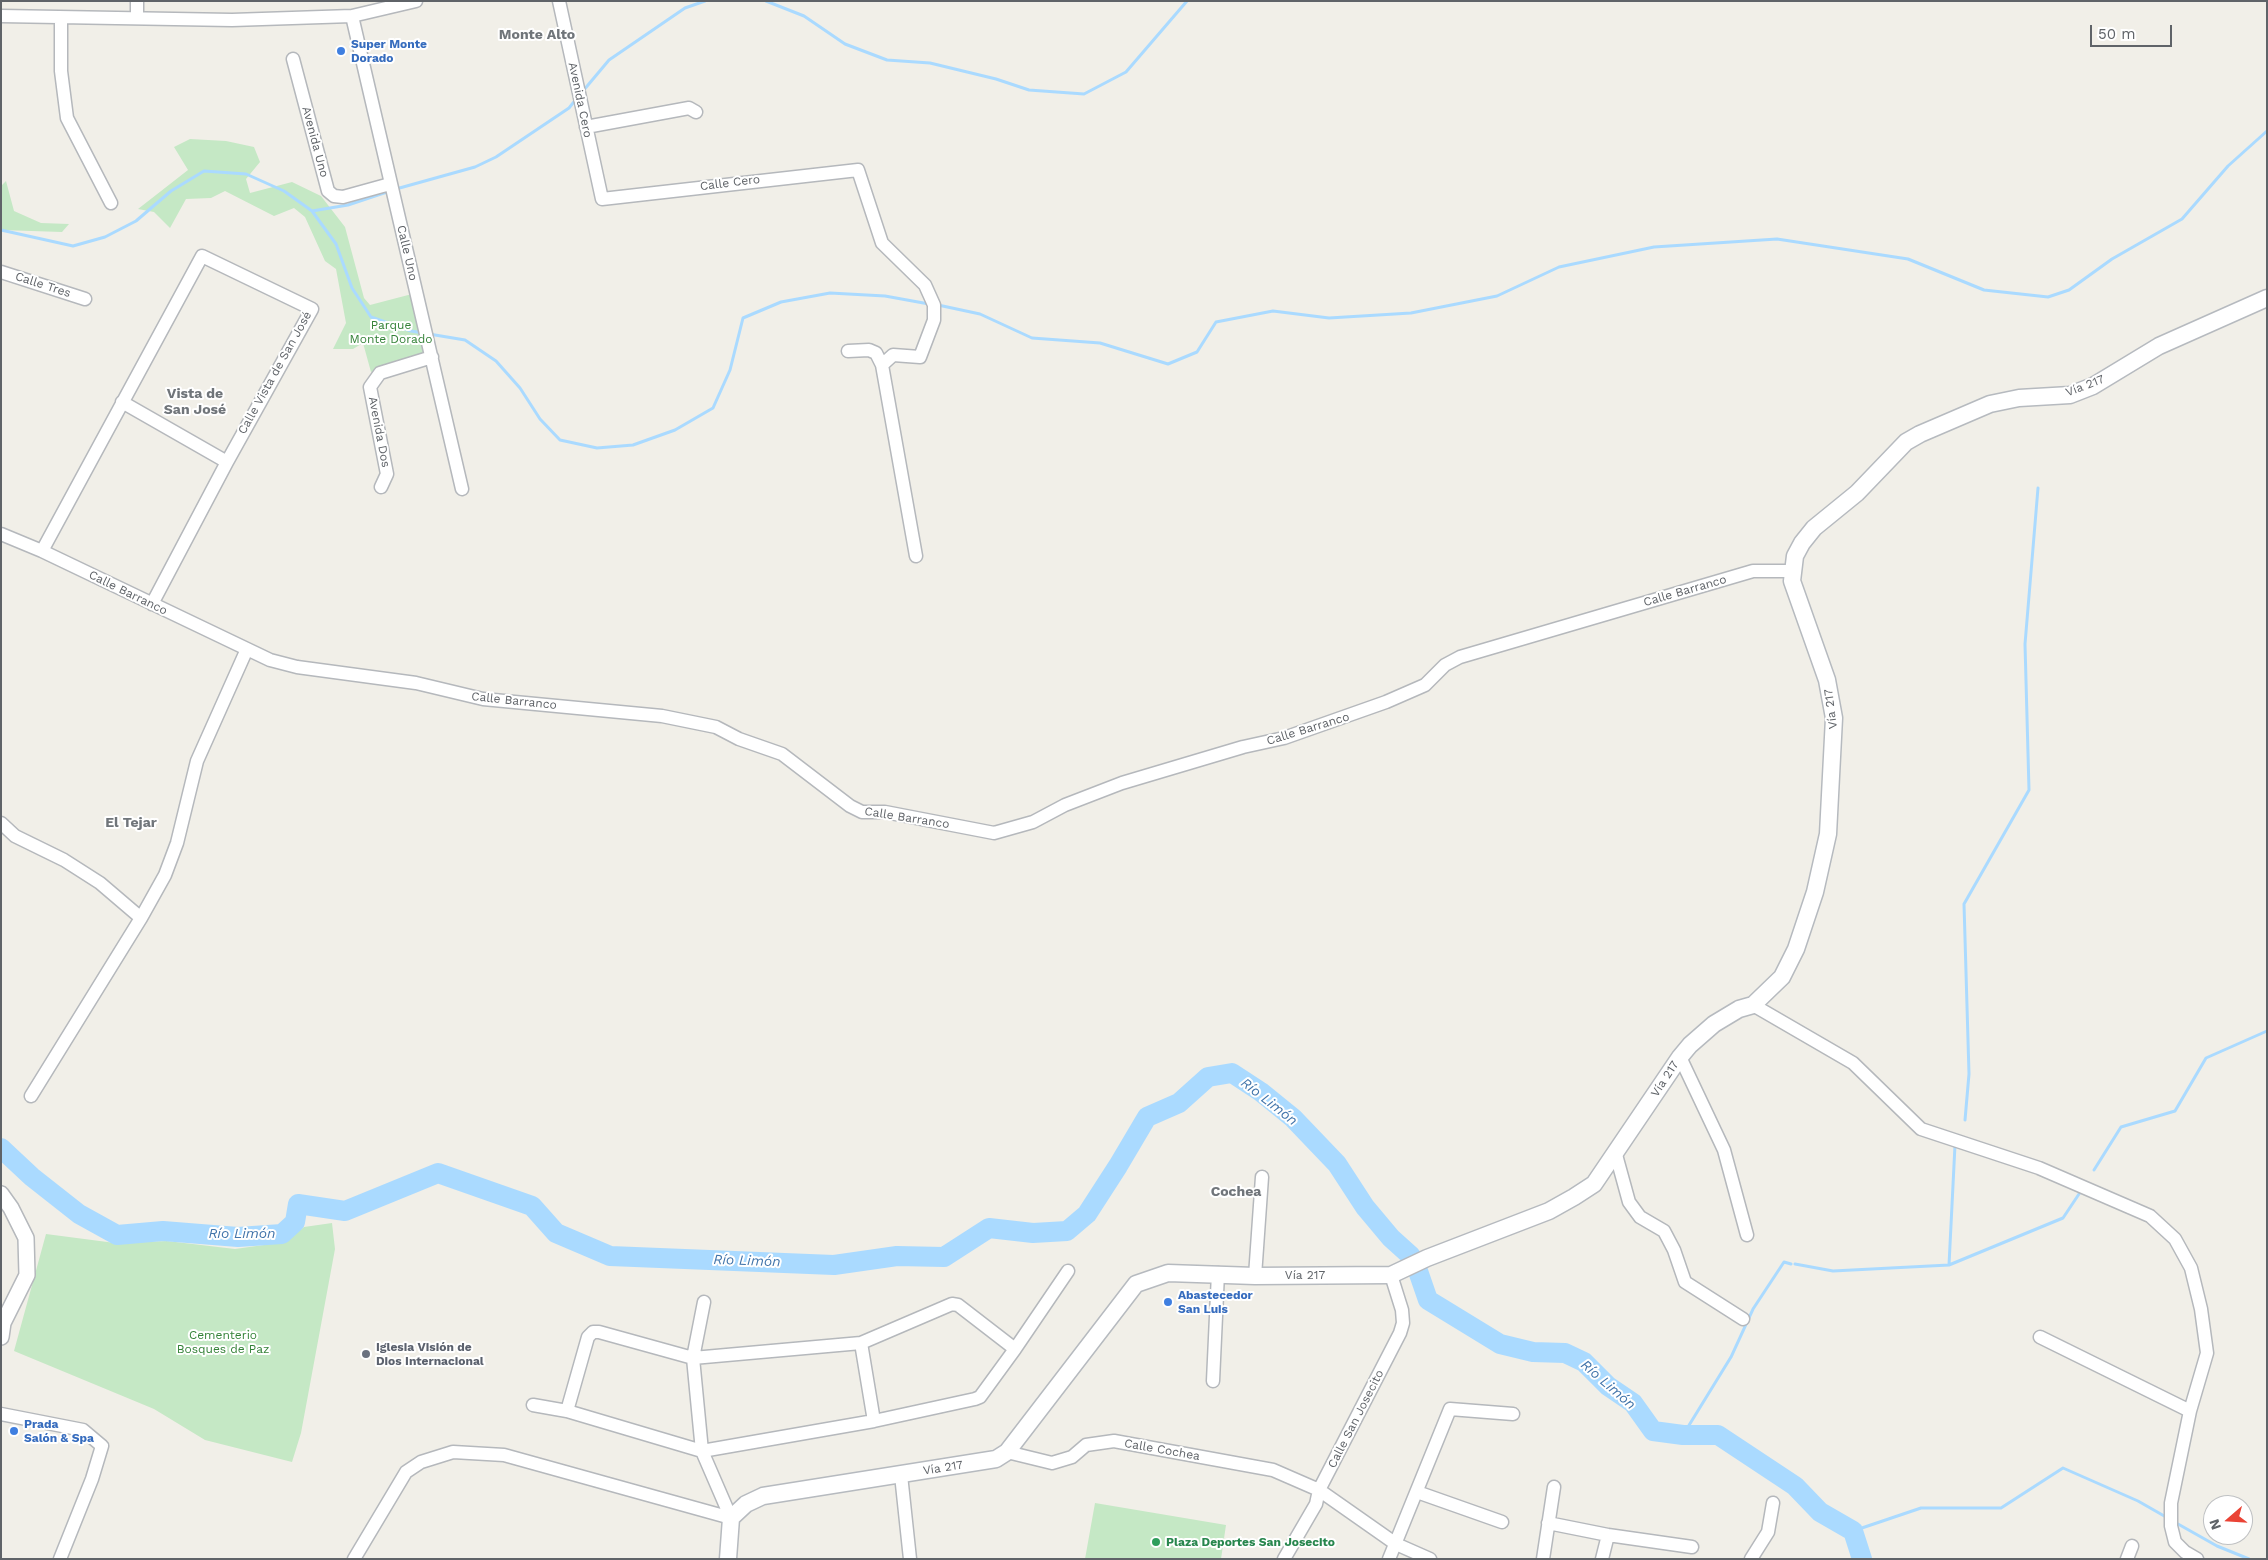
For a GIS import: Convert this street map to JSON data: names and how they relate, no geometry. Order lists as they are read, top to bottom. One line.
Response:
{"streets":{"main road":["Vía 217"],"street":["Avenida Cero","Avenida Uno","Calle Cero","Calle Uno","Calle Tres","Calle Vista de San José","Avenida Dos","Calle Barranco","Calle San Josecito","Calle Cochea"]},"crossings":[["Avenida Cero","Calle Cero"],["Avenida Uno","Calle Uno"],["Calle Uno","Avenida Dos"],["Calle Vista de San José","Calle Barranco"],["Vía 217","Calle Barranco"],["Vía 217","Calle San Josecito"],["Vía 217","Calle Cochea"],["Calle San Josecito","Calle Cochea"]],"districts":["Monte Alto","Vista de San José","El Tejar","Cochea"],"water":["Río Limón"],"parks":["Parque Monte Dorado","Cementerio Bosques de Paz"],"places":["Super Monte Dorado","Abastecedor San Luis","Iglesia Visión de Dios Internacional","Prada Salón & Spa","Plaza Deportes San Josecito"],"scale_bar":"50 m","north":"left"}
